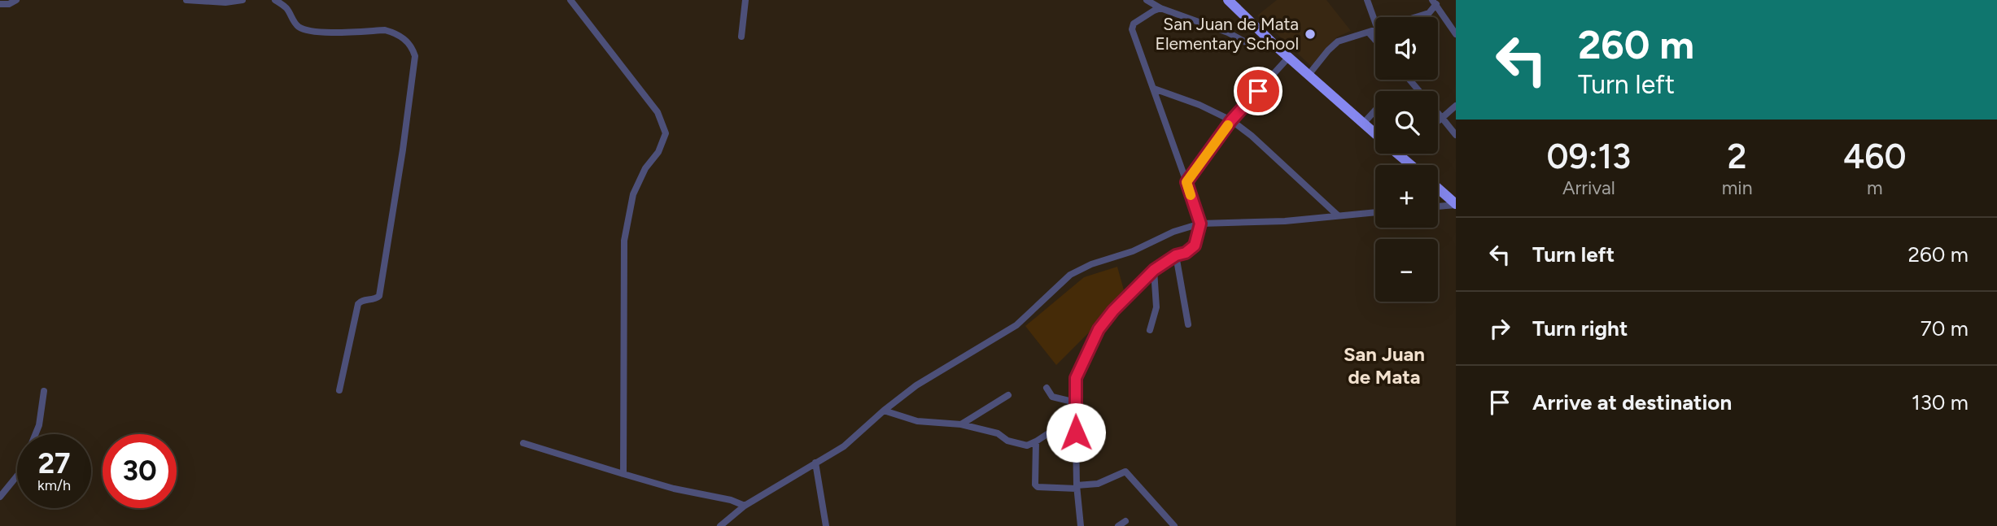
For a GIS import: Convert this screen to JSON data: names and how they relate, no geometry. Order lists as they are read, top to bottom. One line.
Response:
{"districts":["San Juan de Mata"],"places":["San Juan de Mata Elementary School"],"page":{"turn":["260 m","Turn left"],"map_buttons":["+","−"],"eta":["09:13","Arrival","2","min","460","m"],"list":[{"name":"Turn left","value":"260 m"},{"name":"Turn right","value":"70 m"},{"name":"Arrive at destination","value":"130 m"}],"speed":"27 km/h","limit":"30"}}
